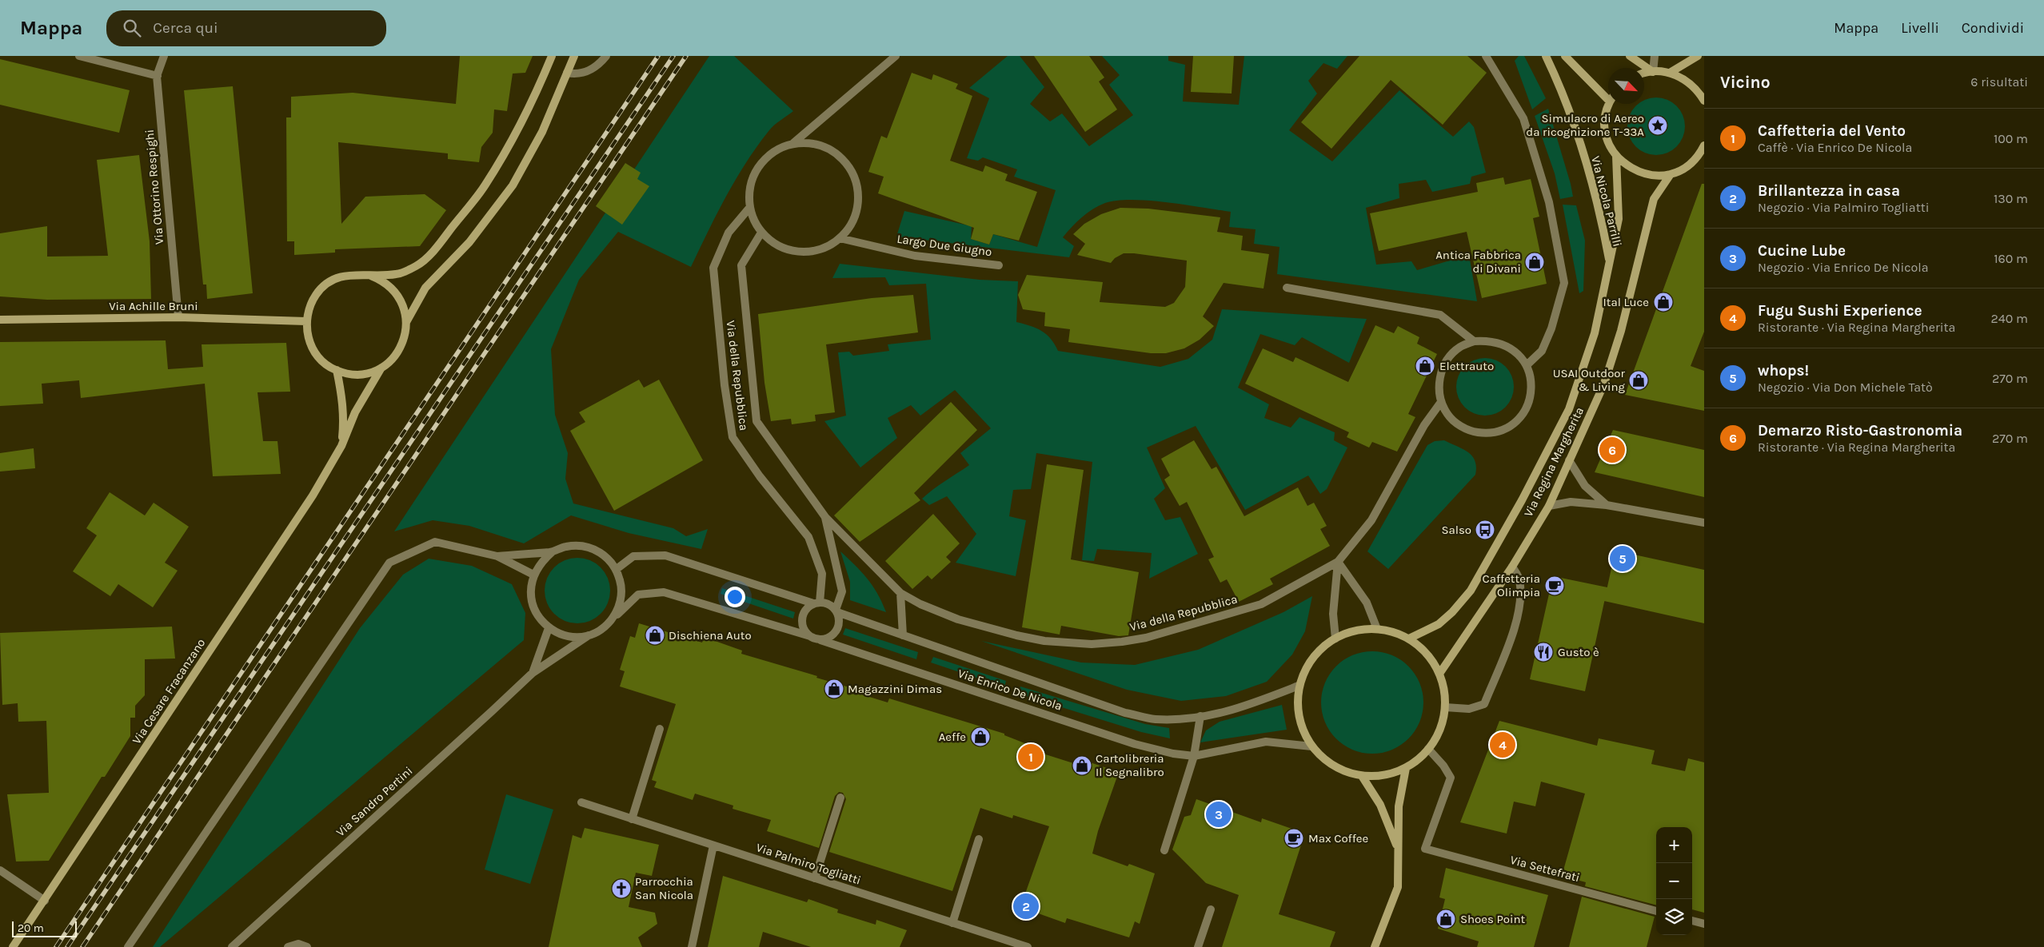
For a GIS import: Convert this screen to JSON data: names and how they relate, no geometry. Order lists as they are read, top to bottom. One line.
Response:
{"streets":{"street":["Via Ottorino Respighi","Via Nicola Parrilli","Largo Due Giugno","Via Achille Bruni","Via della Repubblica","Via Regina Margherita","Via Enrico De Nicola","Via Cesare Fracanzano","Via Sandro Pertini","Via Palmiro Togliatti","Via Settefrati"]},"crossings":[["Via Ottorino Respighi","Via Achille Bruni"],["Via Nicola Parrilli","Via Regina Margherita"],["Largo Due Giugno","Via della Repubblica"],["Via Achille Bruni","Via Cesare Fracanzano"],["Via della Repubblica","Via Enrico De Nicola"],["Via Enrico De Nicola","Via Sandro Pertini"]],"places":{"place":["Simulacro di Aereo da ricognizione T-33A"],"shop":["Antica Fabbrica di Divani","Ital Luce","Elettrauto","USAI Outdoor & Living","Dischiena Auto","Magazzini Dimas","Aeffe","Cartolibreria Il Segnalibro","Shoes Point"],"bus stop":["Salso"],"cafe":["Caffetteria Olimpia","Max Coffee"],"restaurant":["Gusto è"],"church":["Parrocchia San Nicola"]},"scale_bar":"20 m","north":"bottom right","page":{"header":"Mappa","search":"Cerca qui","nav":["Mappa","Livelli","Condividi"],"heading":["Vicino","6 risultati"],"list":[{"mark":"1","name":"Caffetteria del Vento","note":"Caffè · Via Enrico De Nicola","value":"100 m"},{"mark":"2","name":"Brillantezza in casa","note":"Negozio · Via Palmiro Togliatti","value":"130 m"},{"mark":"3","name":"Cucine Lube","note":"Negozio · Via Enrico De Nicola","value":"160 m"},{"mark":"4","name":"Fugu Sushi Experience","note":"Ristorante · Via Regina Margherita","value":"240 m"},{"mark":"5","name":"whops!","note":"Negozio · Via Don Michele Tatò","value":"270 m"},{"mark":"6","name":"Demarzo Risto-Gastronomia","note":"Ristorante · Via Regina Margherita","value":"270 m"}],"pins":["6","5","4","1","3","2"],"map_buttons":["+","−"],"scale":"20 m"}}
